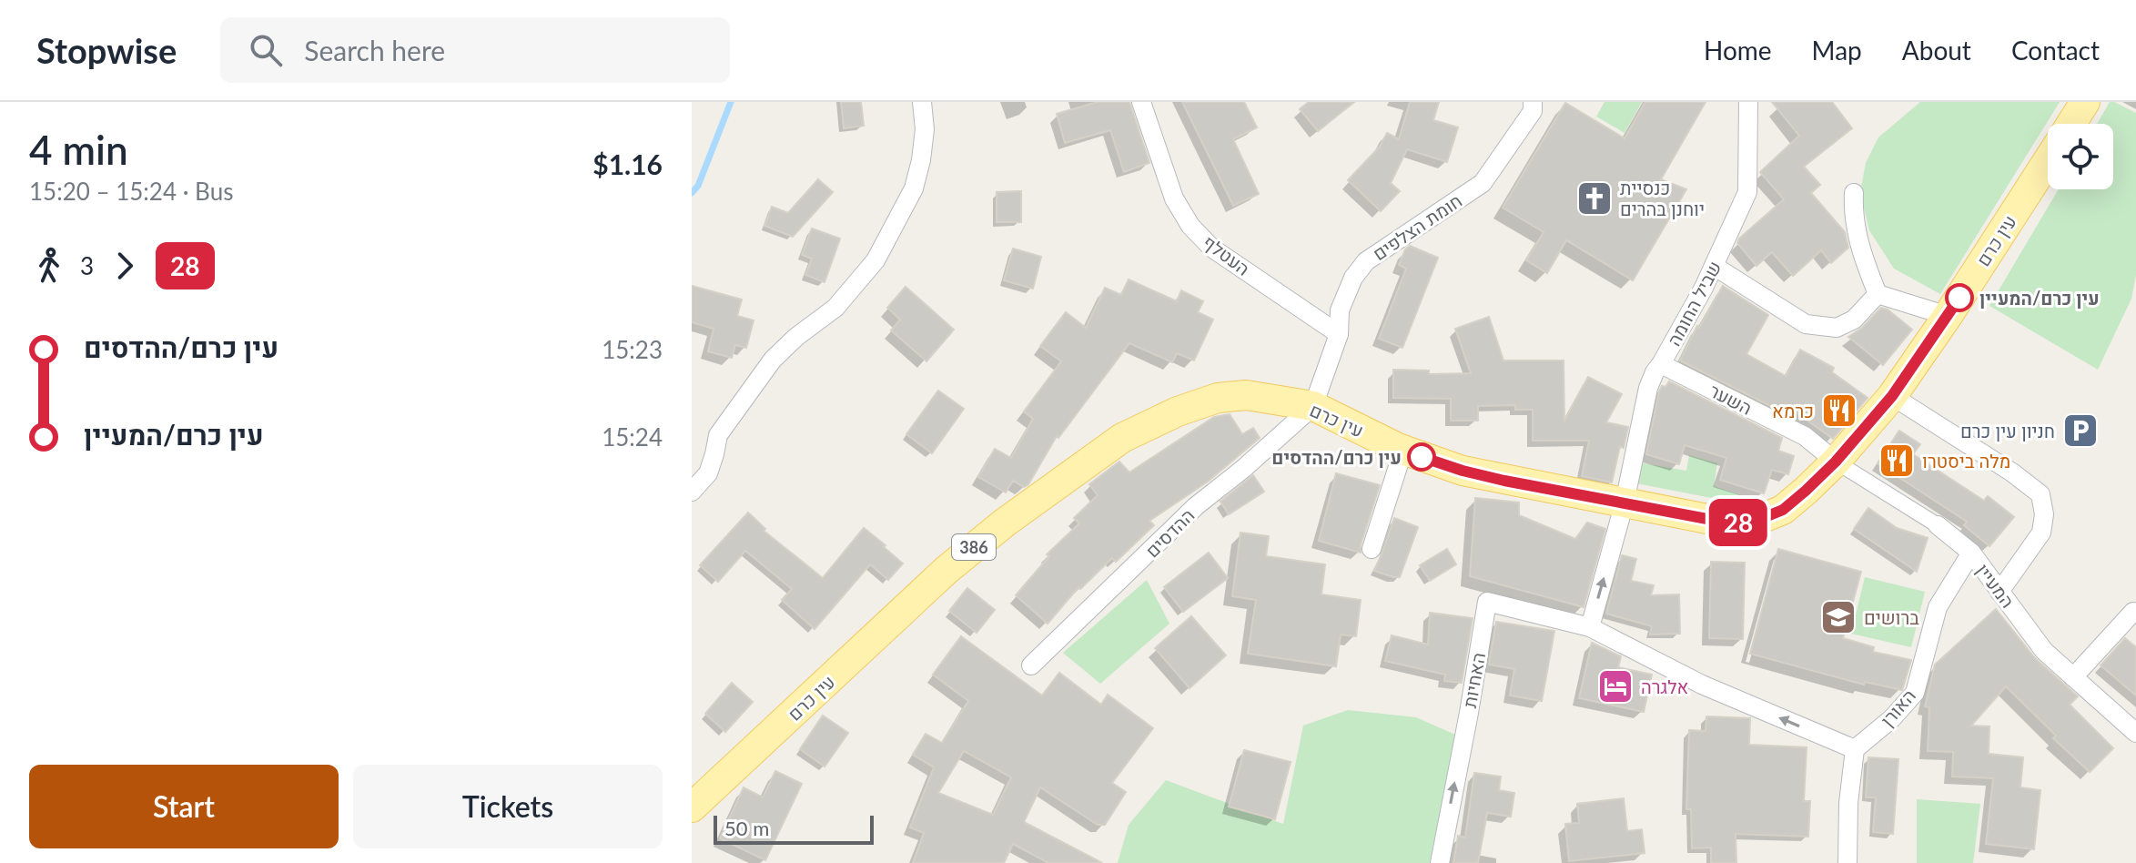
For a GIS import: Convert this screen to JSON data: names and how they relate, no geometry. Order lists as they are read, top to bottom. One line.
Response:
{"streets":{"main road":["עין כרם","386"],"street":["חומת הצלפים","העטלף","שביל החומה","השער","ההדסים","המעיין","האחיות","האורן"]},"crossings":[["חומת הצלפים","עין כרם"],["חומת הצלפים","העטלף"],["חומת הצלפים","ההדסים"],["עין כרם","שביל החומה"],["עין כרם","השער"],["עין כרם","ההדסים"],["עין כרם","המעיין"],["שביל החומה","השער"],["השער","המעיין"],["המעיין","האורן"],["האחיות","האורן"]],"places":{"church":["כנסיית יוחנן בהרים"],"other":["עין כרם/המעיין","עין כרם/ההדסים"],"restaurant":["כרמא","מלה ביסטרו"],"parking":["חניון עין כרם"],"school or university":["ברושים"],"hotel":["אלגרה"]},"lines":["bus line 28"],"scale_bar":"50 m","page":{"header":"Stopwise","search":"Search here","nav":["Home","Map","About","Contact"],"heading":["4 min","15:20 – 15:24 · Bus","$1.16"],"on_map":"28","legs":["3","28"],"list":[{"name":"עין כרם/ההדסים","value":"15:23"},{"name":"עין כרם/המעיין","value":"15:24"}],"buttons":["Start","Tickets"],"scale":"50 m"}}
